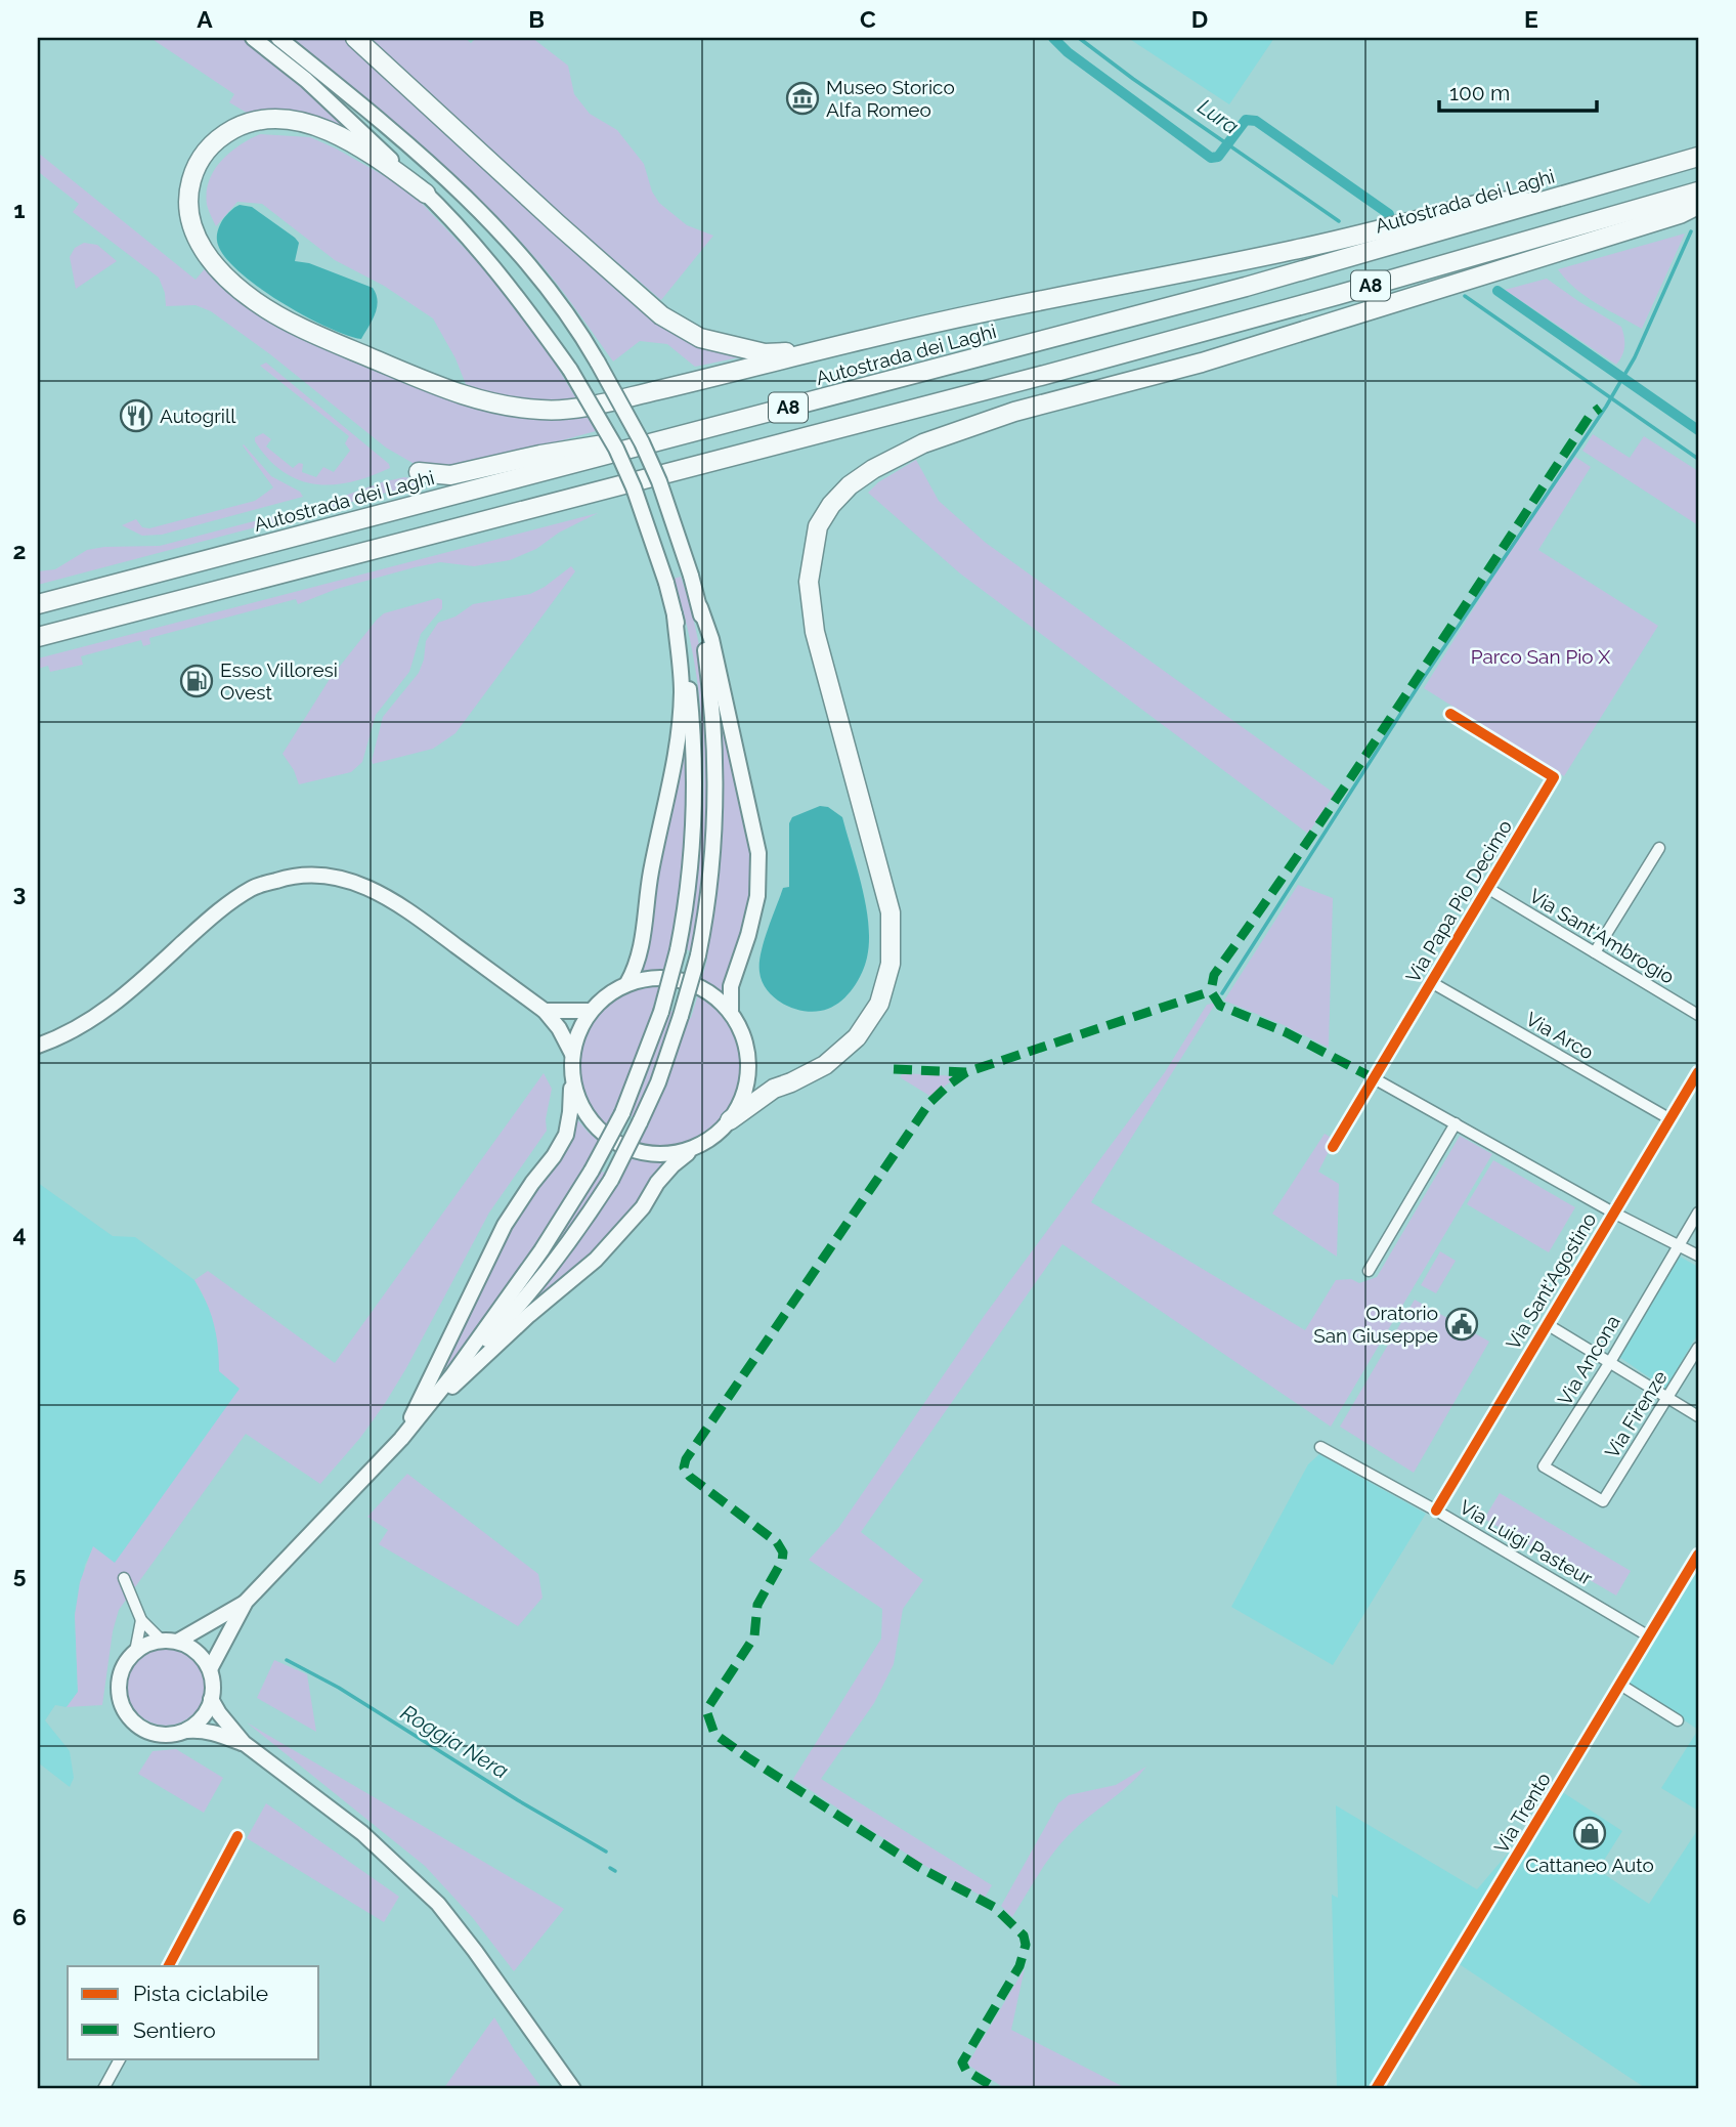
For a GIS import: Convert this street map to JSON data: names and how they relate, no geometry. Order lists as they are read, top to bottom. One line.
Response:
{"streets":{"highway":["Autostrada dei Laghi","A8"],"street":["Via Papa Pio Decimo","Via Sant'Ambrogio","Via Arco","Via Sant'Agostino","Via Ancona","Via Firenze","Via Luigi Pasteur","Via Trento"]},"crossings":[["Via Papa Pio Decimo","Via Sant'Ambrogio"],["Via Papa Pio Decimo","Via Arco"],["Via Arco","Via Sant'Agostino"],["Via Sant'Agostino","Via Luigi Pasteur"],["Via Ancona","Via Firenze"],["Via Luigi Pasteur","Via Trento"]],"water":["Lura","Roggia Nera"],"parks":["Parco San Pio X"],"places":{"museum":["Museo Storico Alfa Romeo"],"restaurant":["Autogrill"],"fuel station":["Esso Villoresi Ovest"],"public building":["Oratorio San Giuseppe"],"shop":["Cattaneo Auto"]},"legend":["Pista ciclabile","Sentiero"],"scale_bar":"100 m","grid":{"columns":["A","B","C","D","E"],"rows":["1","2","3","4","5","6"]}}
